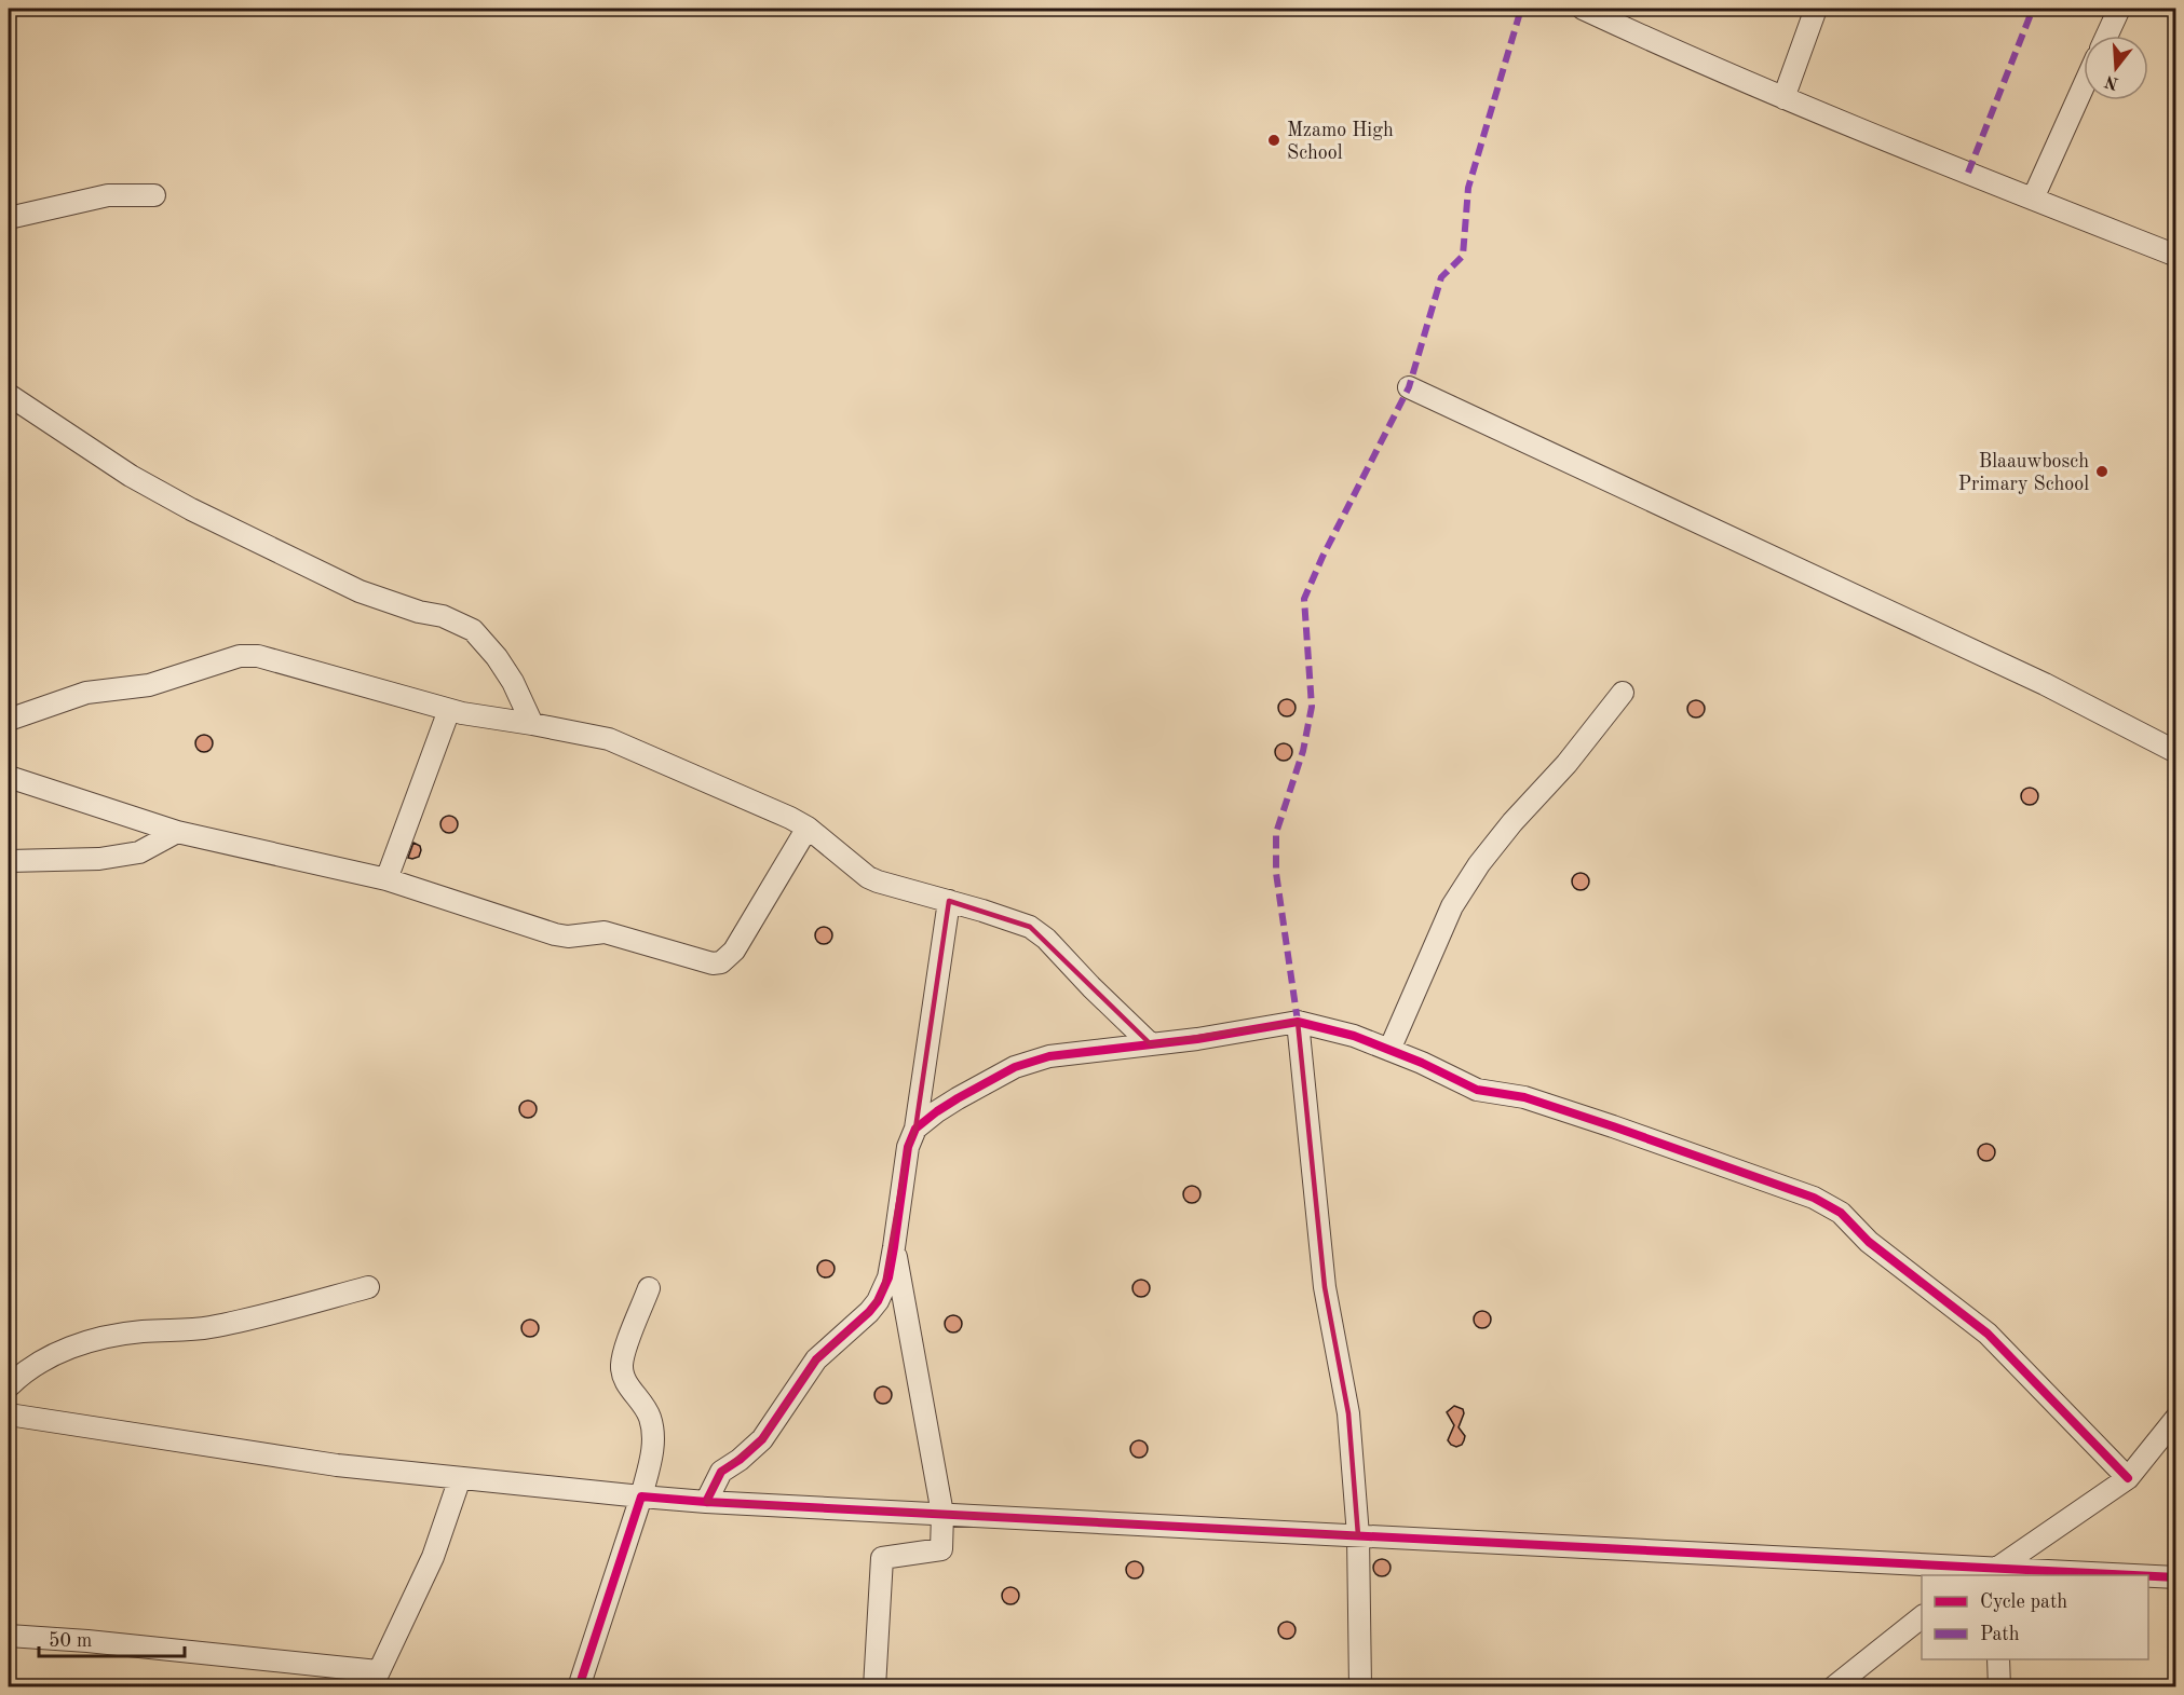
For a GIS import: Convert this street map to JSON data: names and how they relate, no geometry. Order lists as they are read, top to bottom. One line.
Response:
{"places":["Mzamo High School","Blaauwbosch Primary School"],"legend":["Cycle path","Path"],"scale_bar":"50 m","north":"bottom"}
